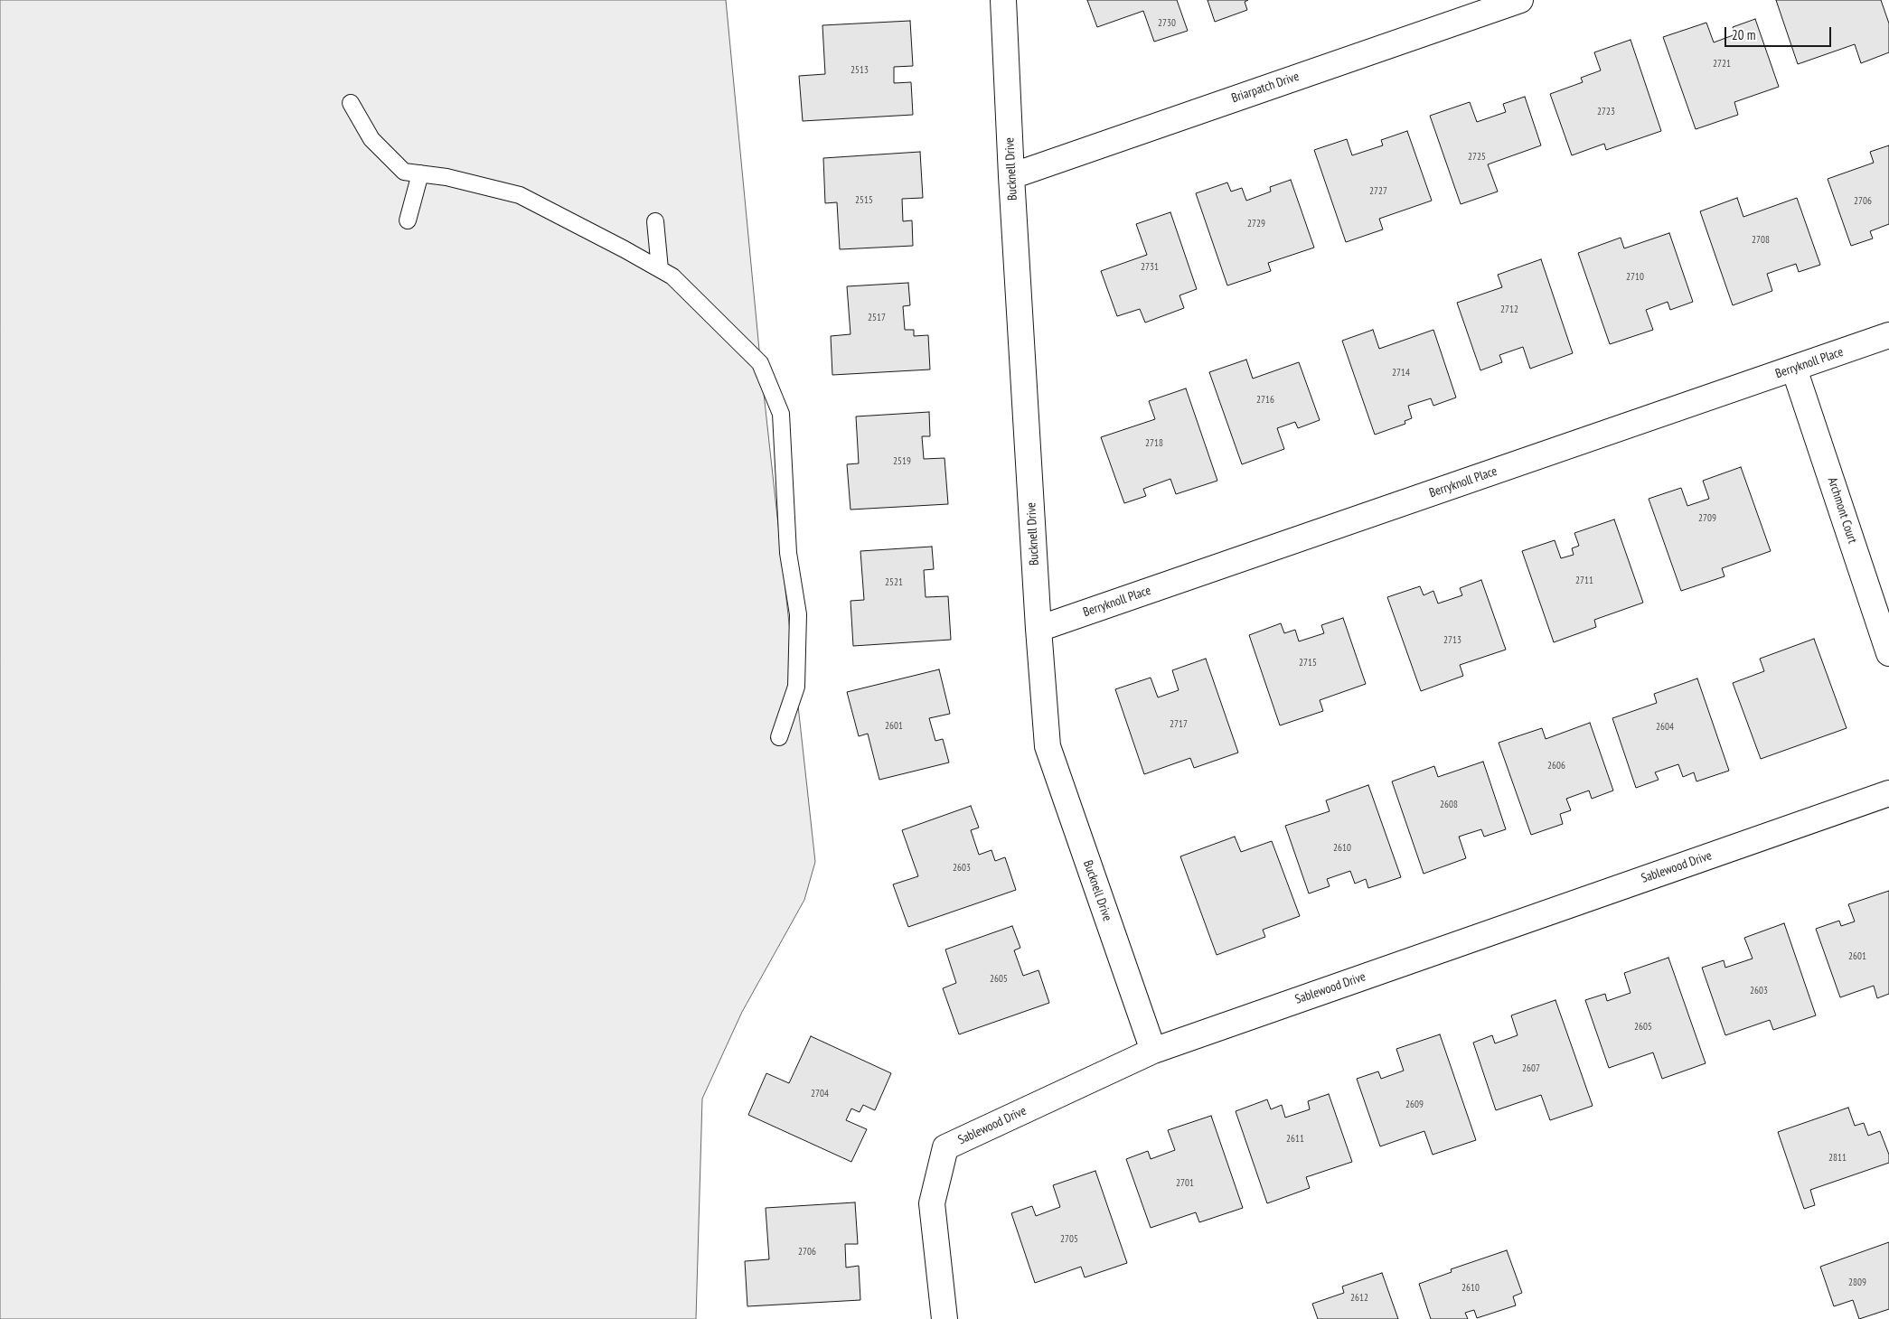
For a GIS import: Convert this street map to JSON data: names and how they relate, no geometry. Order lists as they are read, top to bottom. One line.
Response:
{"streets":{"street":["Briarpatch Drive","Bucknell Drive","Berryknoll Place","Archmont Court","Sablewood Drive"]},"crossings":[["Briarpatch Drive","Bucknell Drive"],["Bucknell Drive","Berryknoll Place"],["Bucknell Drive","Sablewood Drive"],["Berryknoll Place","Archmont Court"]],"house_numbers":["2730","2721","2513","2723","2725","2727","2515","2706","2729","2708","2731","2710","2712","2517","2714","2716","2718","2519","2709","2711","2521","2713","2715","2717","2601","2604","2606","2608","2610","2603","2601","2605","2603","2605","2607","2704","2609","2611","2811","2701","2705","2706","2809","2610","2612"],"scale_bar":"20 m"}
